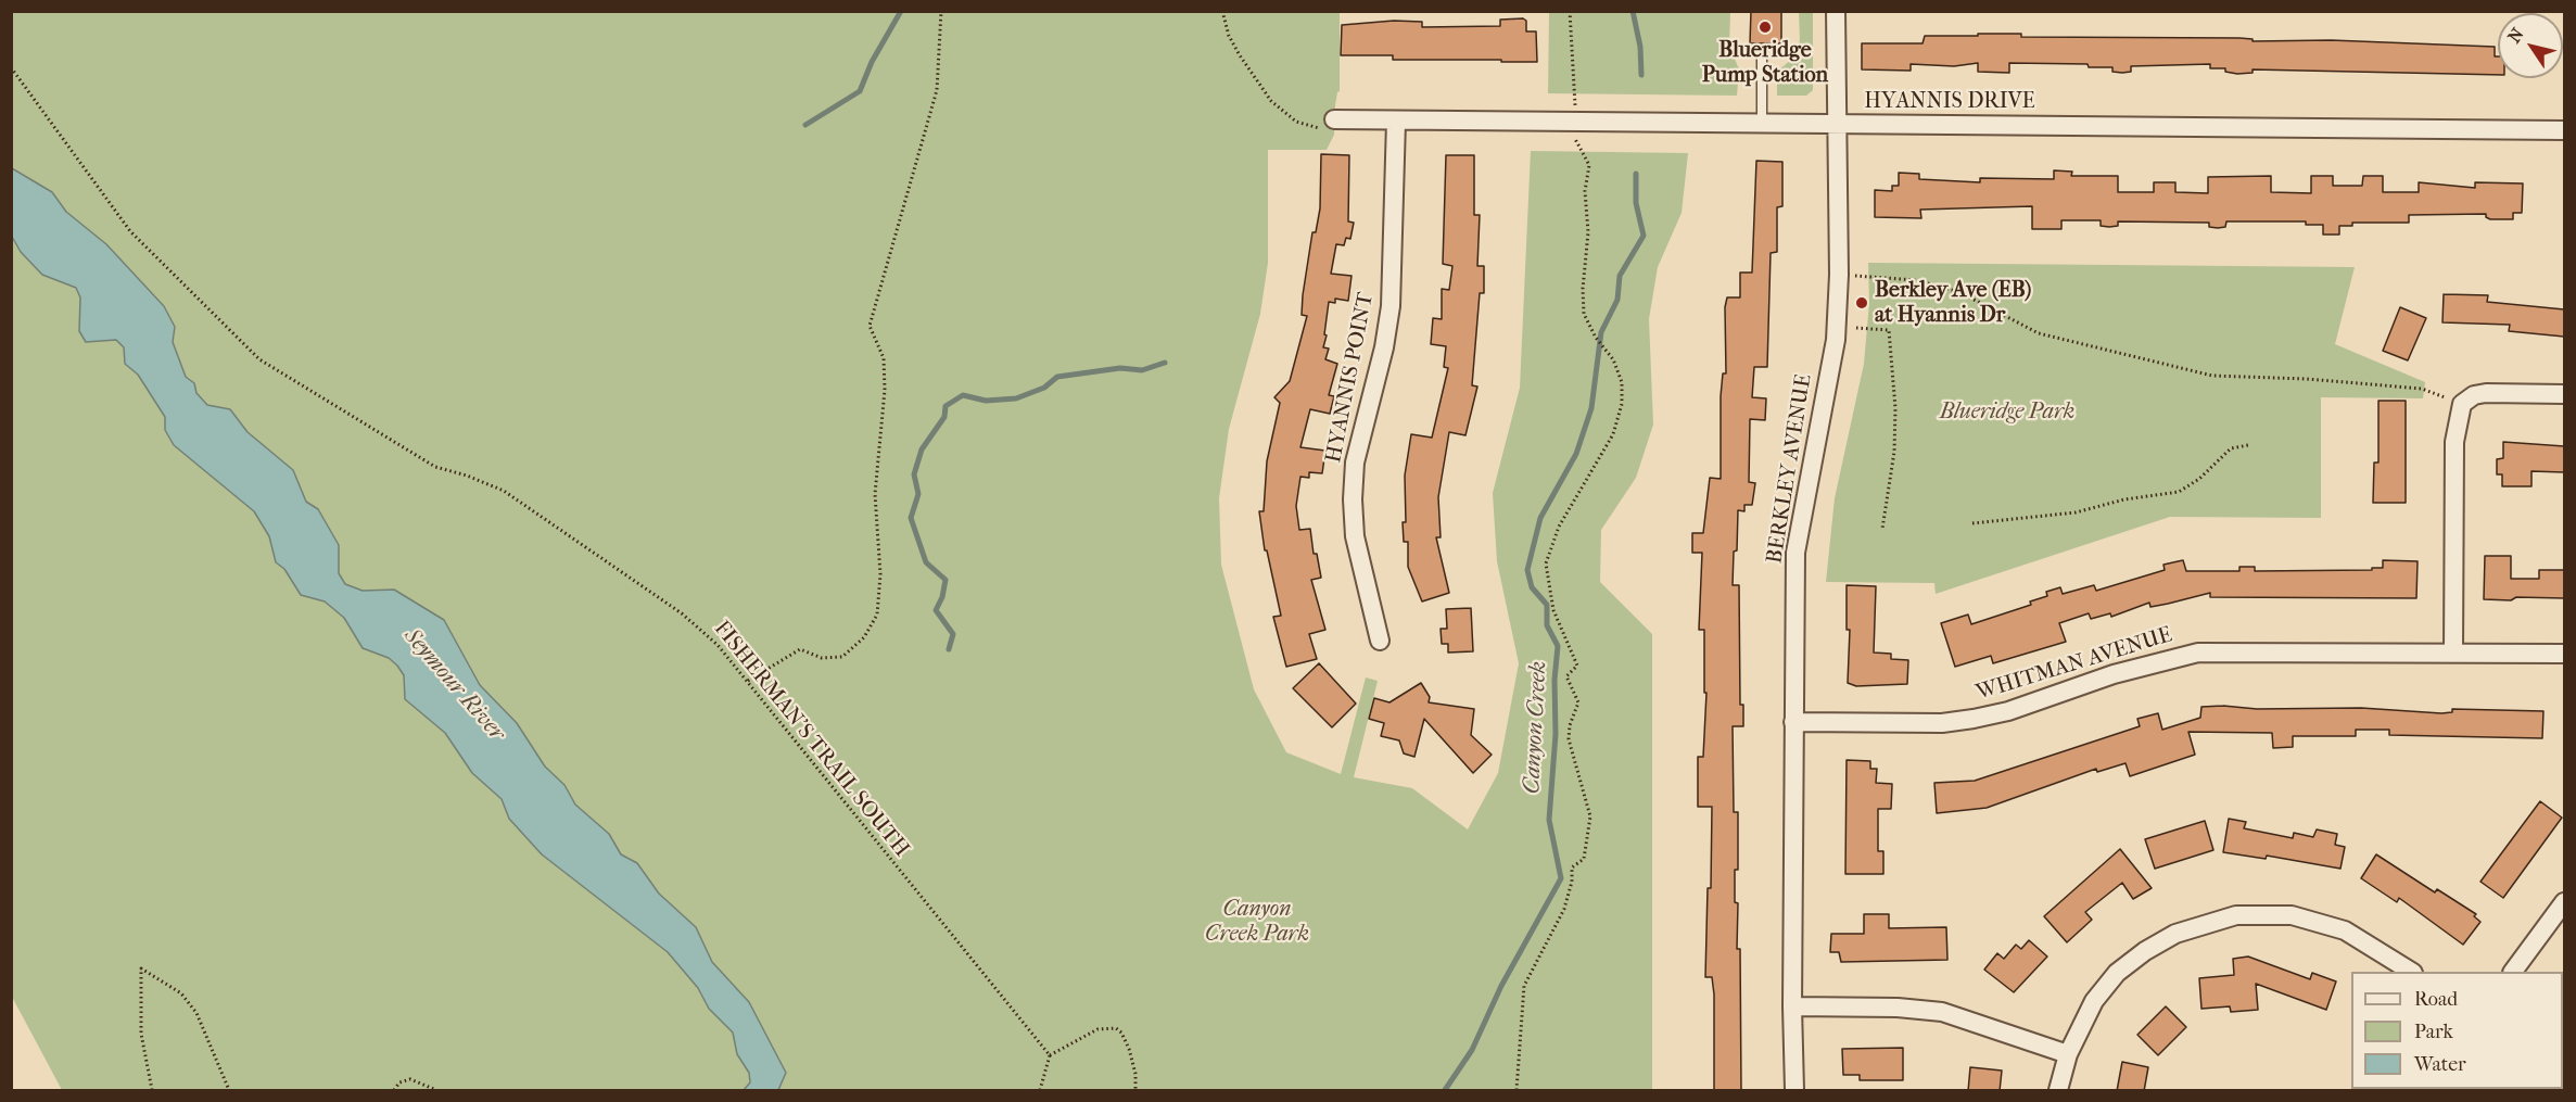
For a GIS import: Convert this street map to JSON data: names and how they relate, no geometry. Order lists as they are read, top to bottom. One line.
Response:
{"streets":{"street":["HYANNIS DRIVE","HYANNIS POINT","BERKLEY AVENUE","WHITMAN AVENUE"],"path":["FISHERMAN'S TRAIL SOUTH"]},"crossings":[["HYANNIS DRIVE","HYANNIS POINT"],["HYANNIS DRIVE","BERKLEY AVENUE"],["BERKLEY AVENUE","WHITMAN AVENUE"]],"water":["Seymour River","Canyon Creek"],"parks":["Blueridge Park","Canyon Creek Park"],"places":["Blueridge Pump Station","Berkley Ave (EB) at Hyannis Dr"],"legend":["Road","Park","Water"],"north":"top left"}
